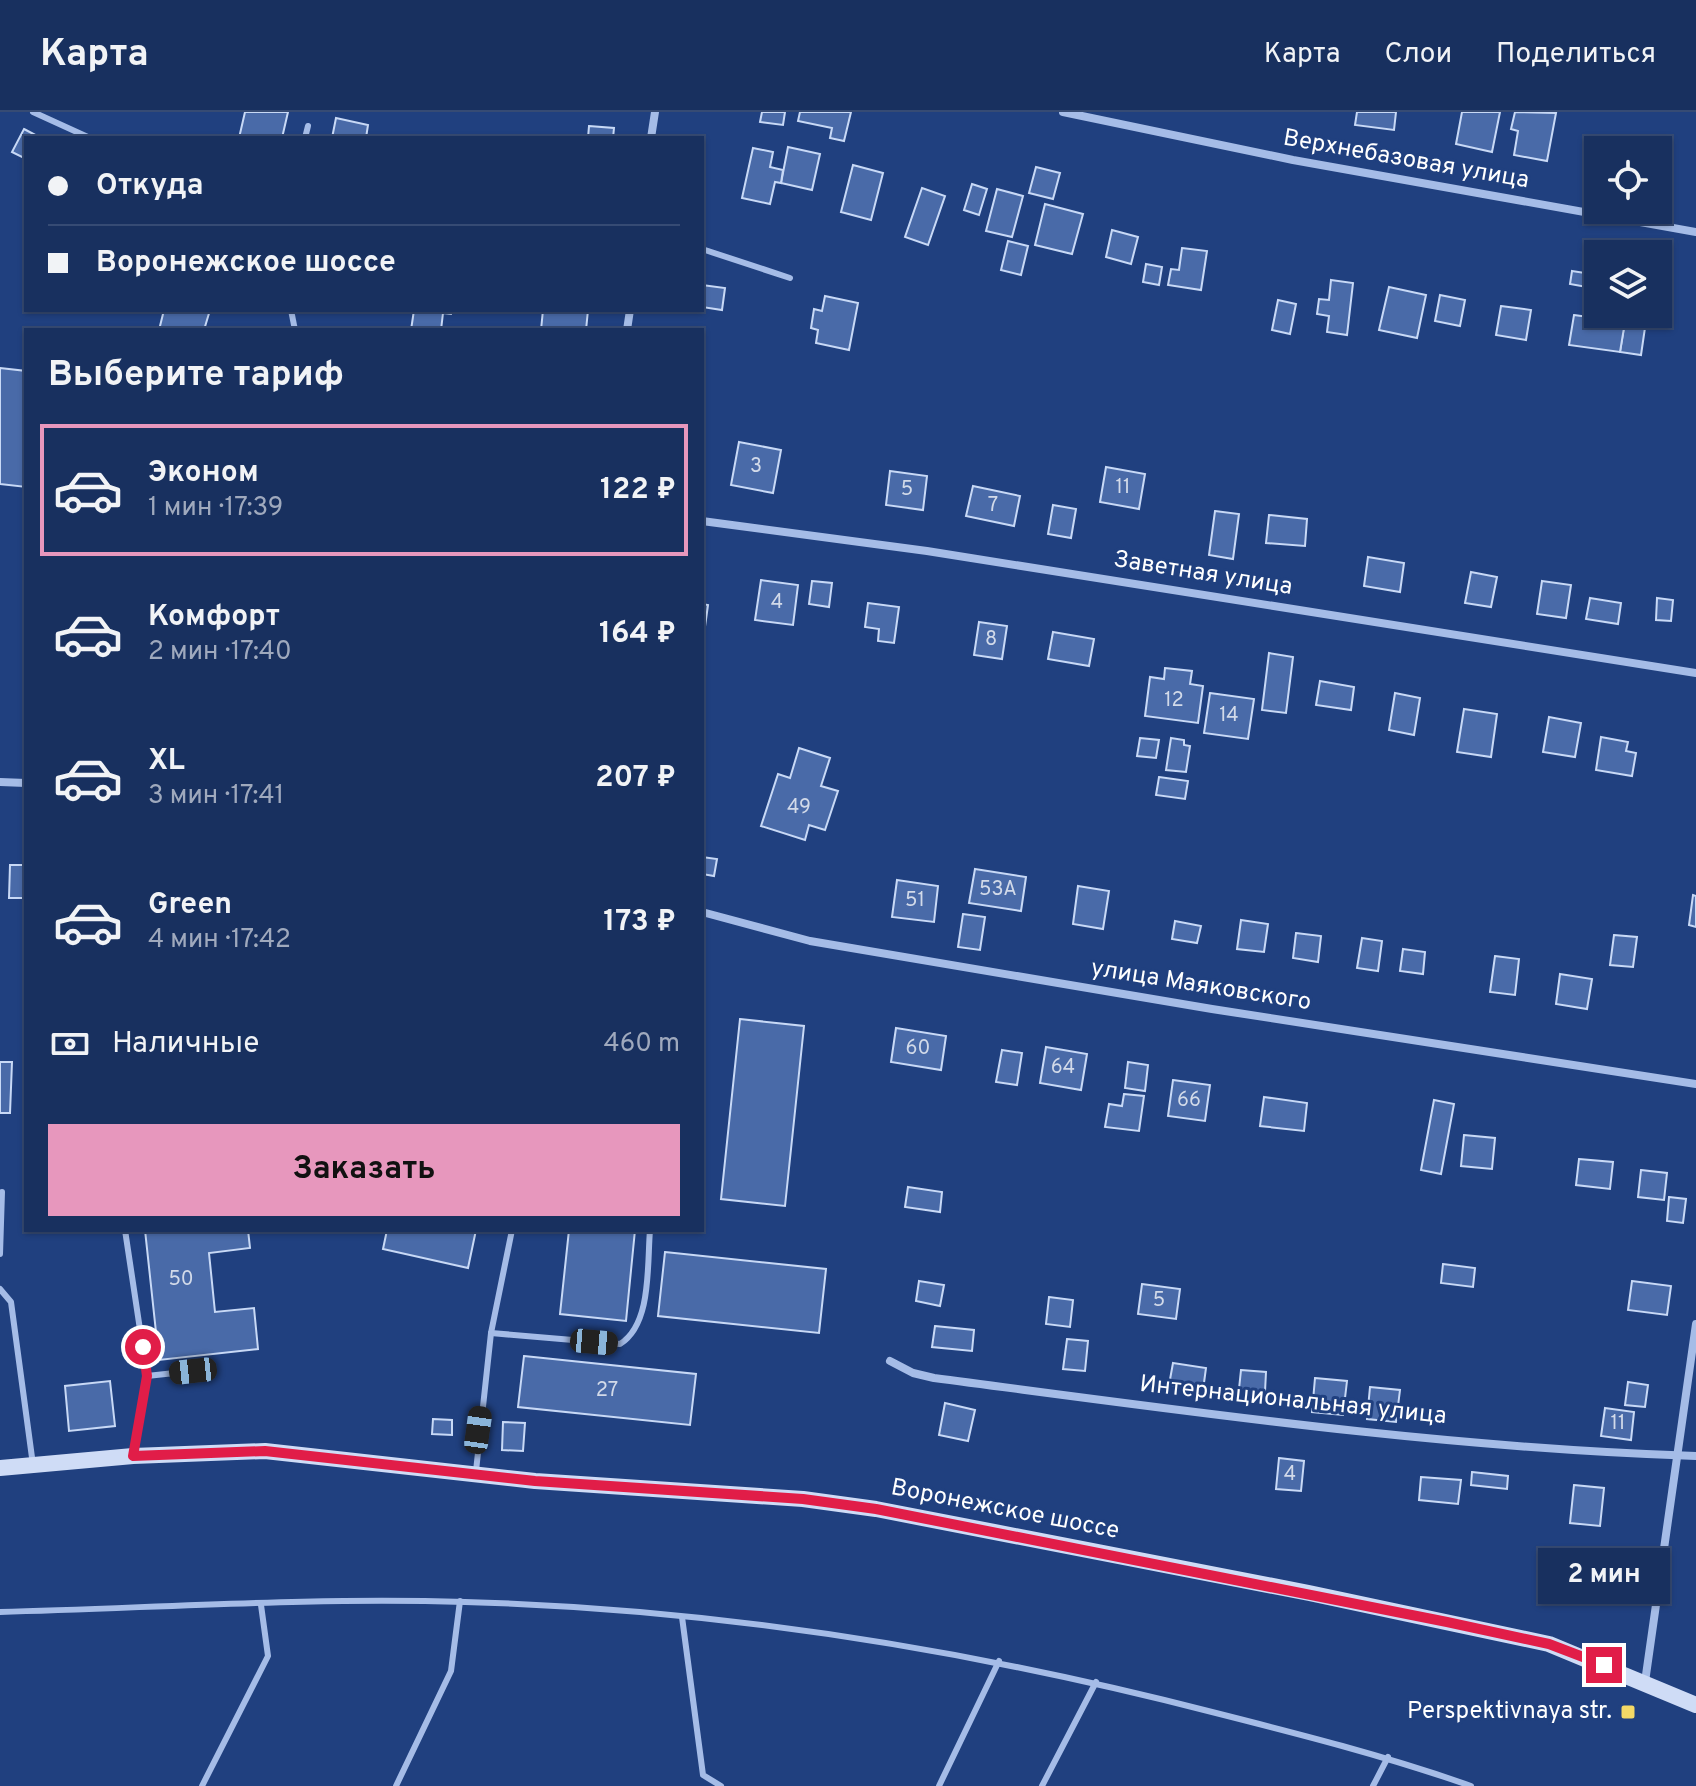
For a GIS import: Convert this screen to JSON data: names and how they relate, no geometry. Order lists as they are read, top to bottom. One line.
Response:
{"streets":{"main road":["Воронежское шоссе"],"street":["Верхнебазовая улица","Заветная улица","улица Маяковского","Интернациональная улица"]},"places":{"transit":["Perspektivnaya str."]},"house_numbers":["3","11","5","7","4","8","12","14","49","53А","51","60","64","66","50","5","27","11","4"],"page":{"header":"Карта","nav":["Карта","Слои","Поделиться"],"banner":["Откуда","Воронежское шоссе"],"heading":"Выберите тариф","list":[{"name":"Эконом","note":"1 мин · 17:39","value":"122 ₽"},{"name":"Комфорт","note":"2 мин · 17:40","value":"164 ₽"},{"name":"XL","note":"3 мин · 17:41","value":"207 ₽"},{"name":"Green","note":"4 мин · 17:42","value":"173 ₽"}],"pay":["Наличные","460 m"],"buttons":"Заказать","bubble":"2 мин"}}
